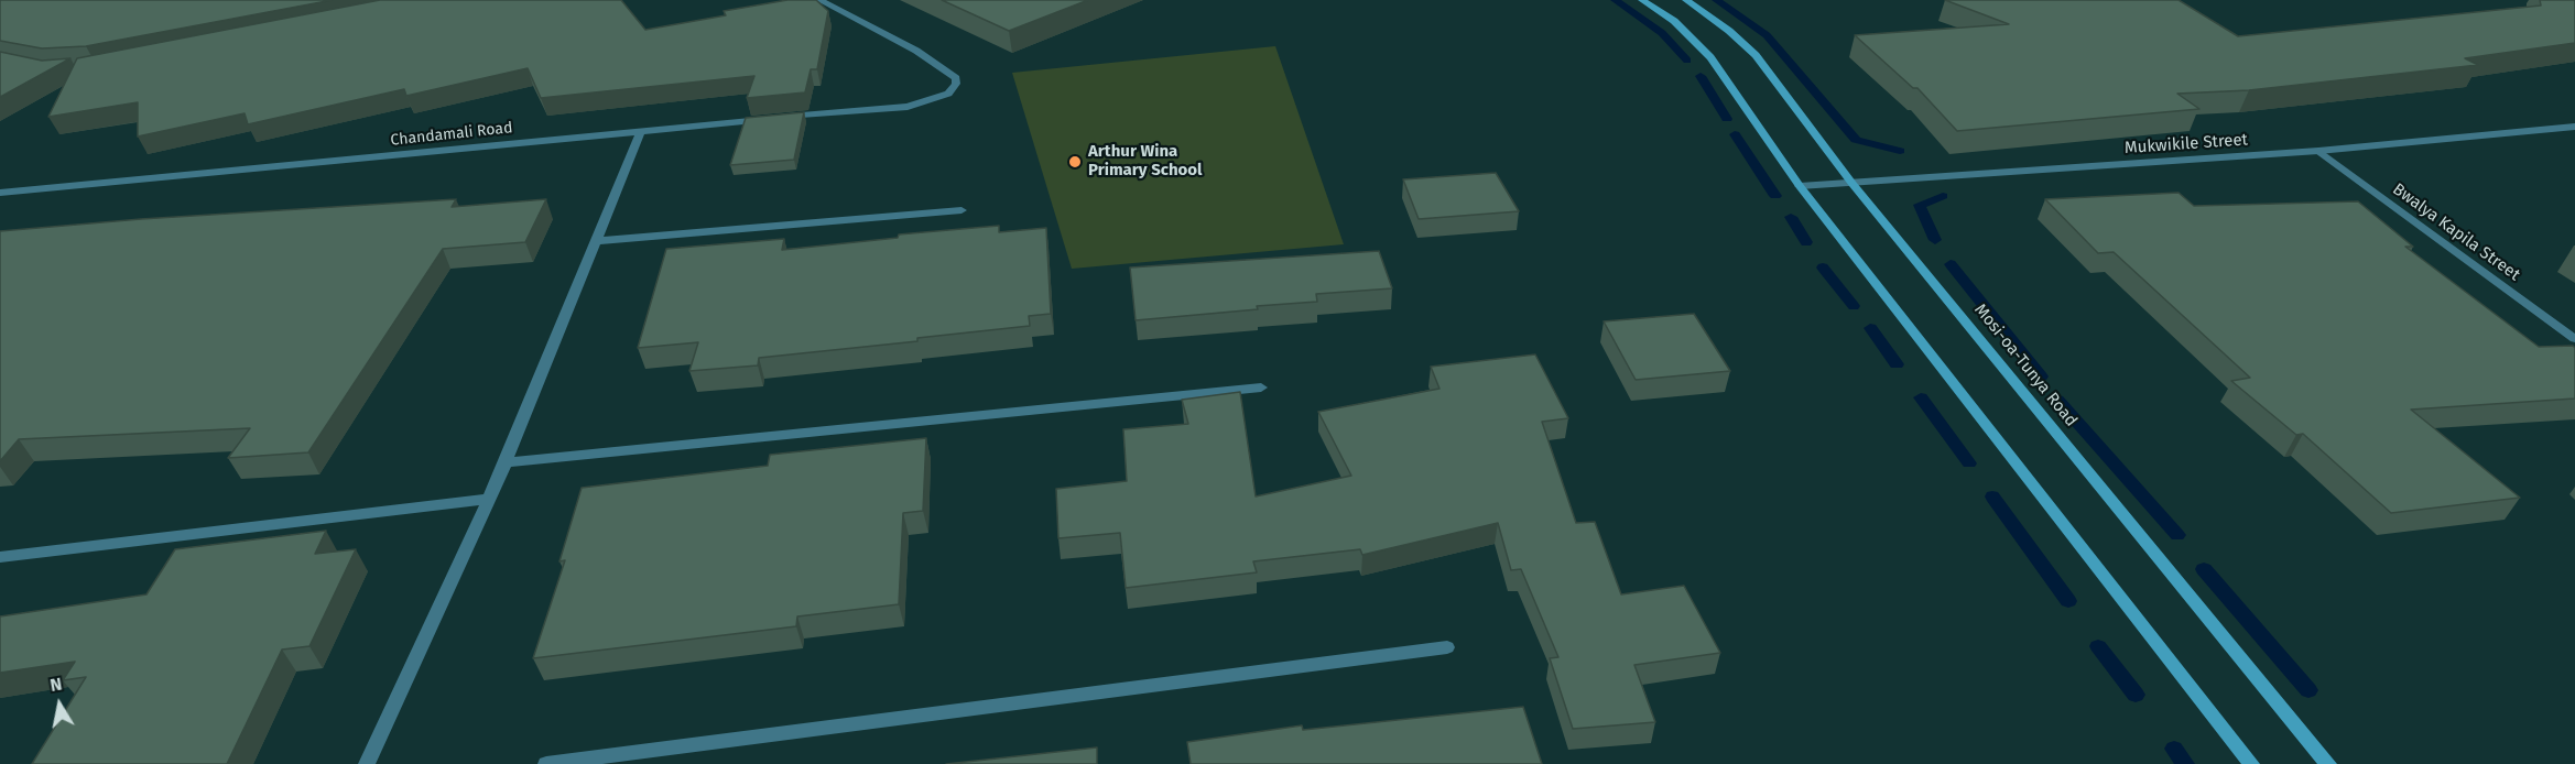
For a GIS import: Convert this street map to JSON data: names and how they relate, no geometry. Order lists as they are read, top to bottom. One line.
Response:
{"streets":{"main road":["Mosi-oa-Tunya Road"],"street":["Chandamali Road","Mukwikile Street","Bwalya Kapila Street"]},"crossings":[["Mukwikile Street","Bwalya Kapila Street"],["Mukwikile Street","Mosi-oa-Tunya Road"]],"places":["Arthur Wina Primary School"],"north":"top"}
